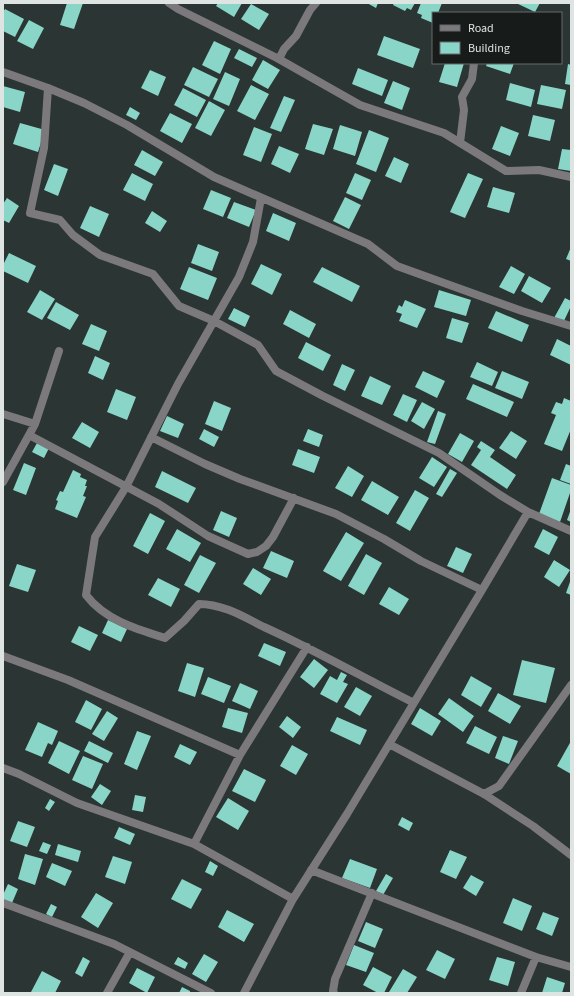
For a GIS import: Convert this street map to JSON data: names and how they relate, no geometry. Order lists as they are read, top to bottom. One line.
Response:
{"legend":["Road","Building"]}
